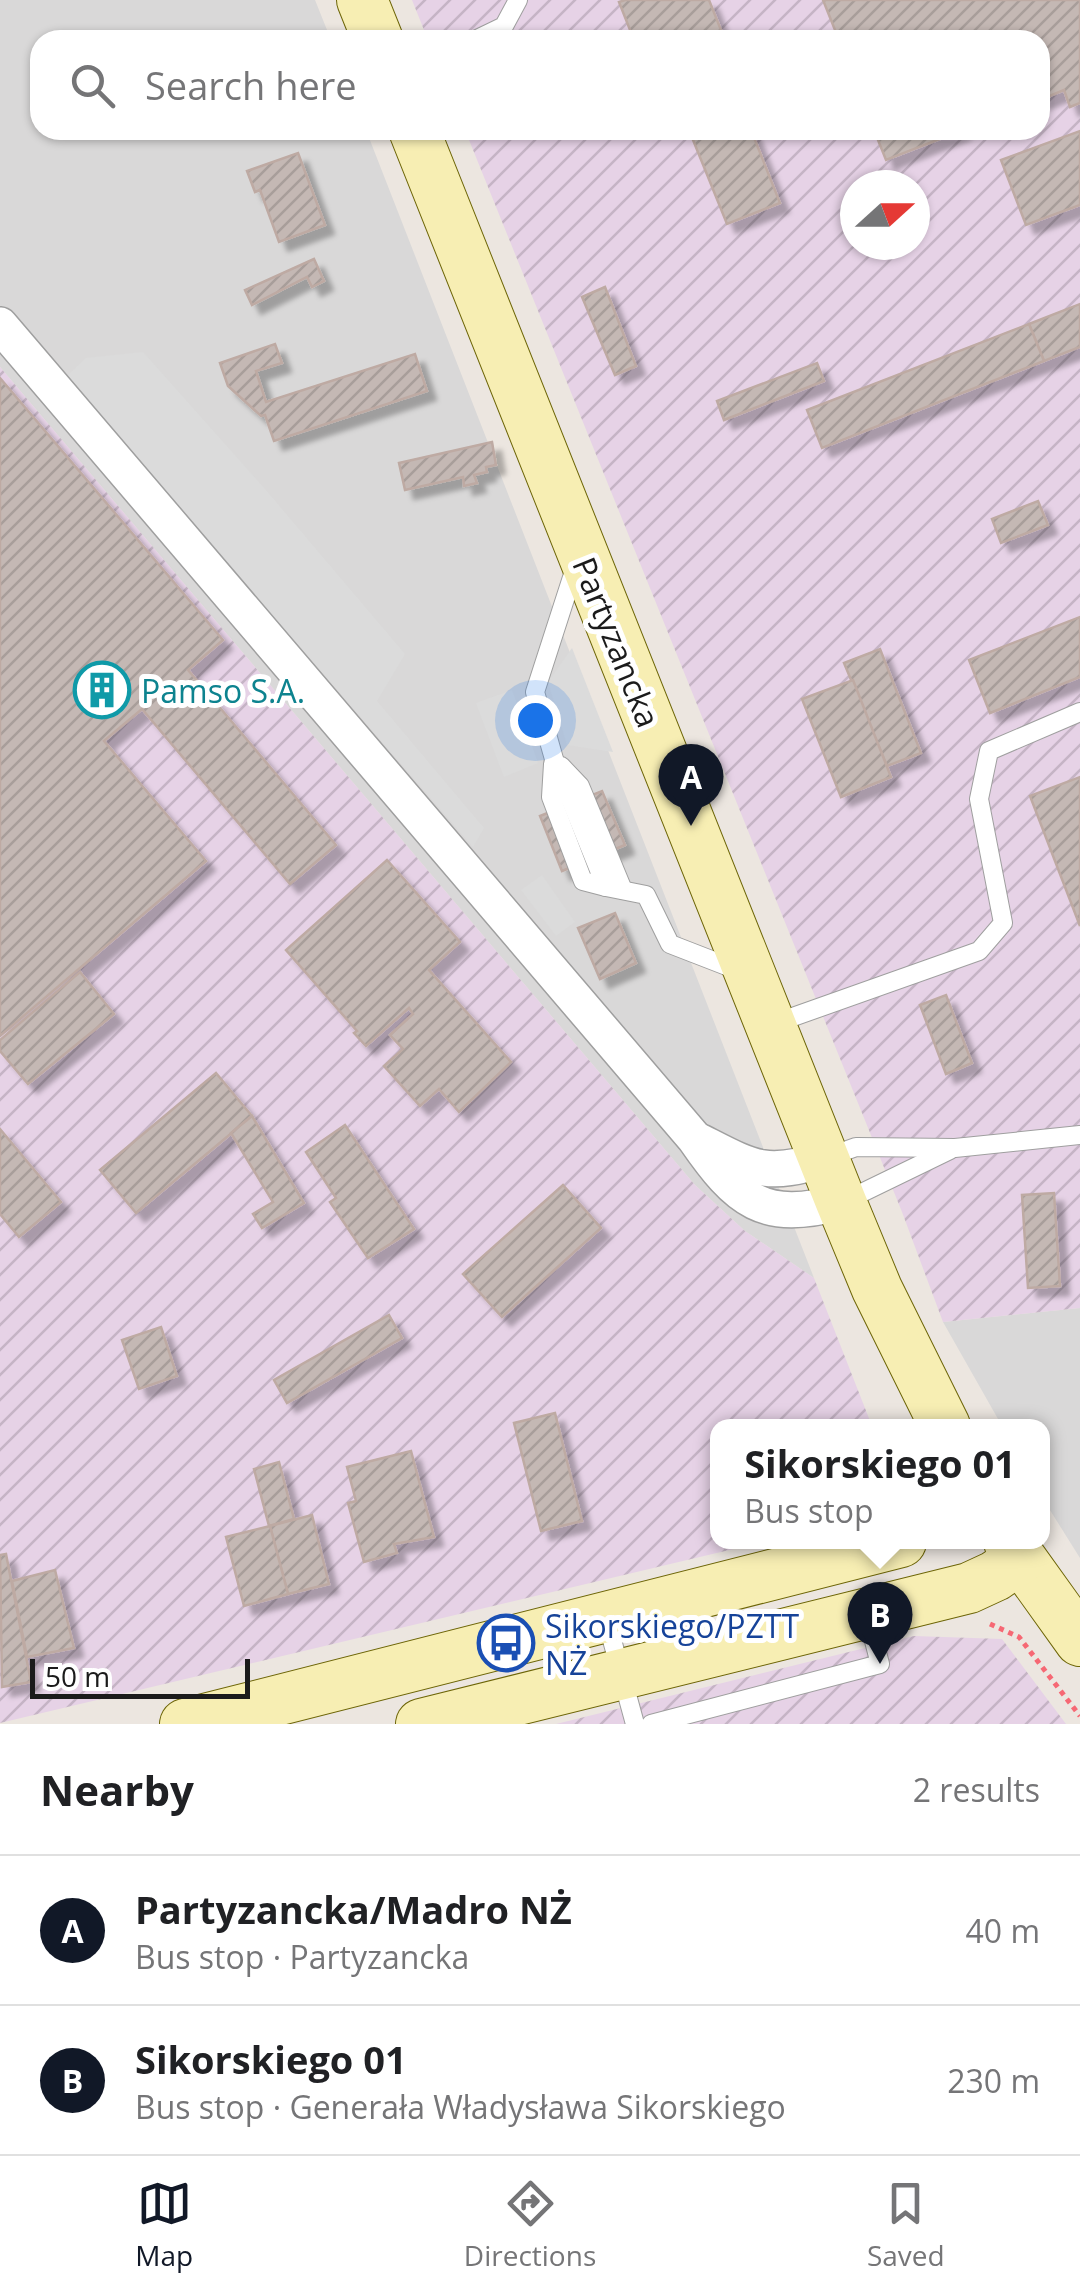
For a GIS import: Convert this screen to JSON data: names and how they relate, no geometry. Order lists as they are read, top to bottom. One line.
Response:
{"streets":{"main road":["Partyzancka"]},"places":{"building":["Pamso S.A."],"bus stop":["Sikorskiego/PZTT NŻ"]},"scale_bar":"50 m","north":"right","page":{"search":"Search here","pins":["A","B"],"popup":["Sikorskiego 01","Bus stop"],"scale":"50 m","heading":["Nearby","2 results"],"list":[{"mark":"A","name":"Partyzancka/Madro NŻ","note":"Bus stop · Partyzancka","value":"40 m"},{"mark":"B","name":"Sikorskiego 01","note":"Bus stop · Generała Władysława Sikorskiego","value":"230 m"}],"nav":["Map","Directions","Saved"]}}
